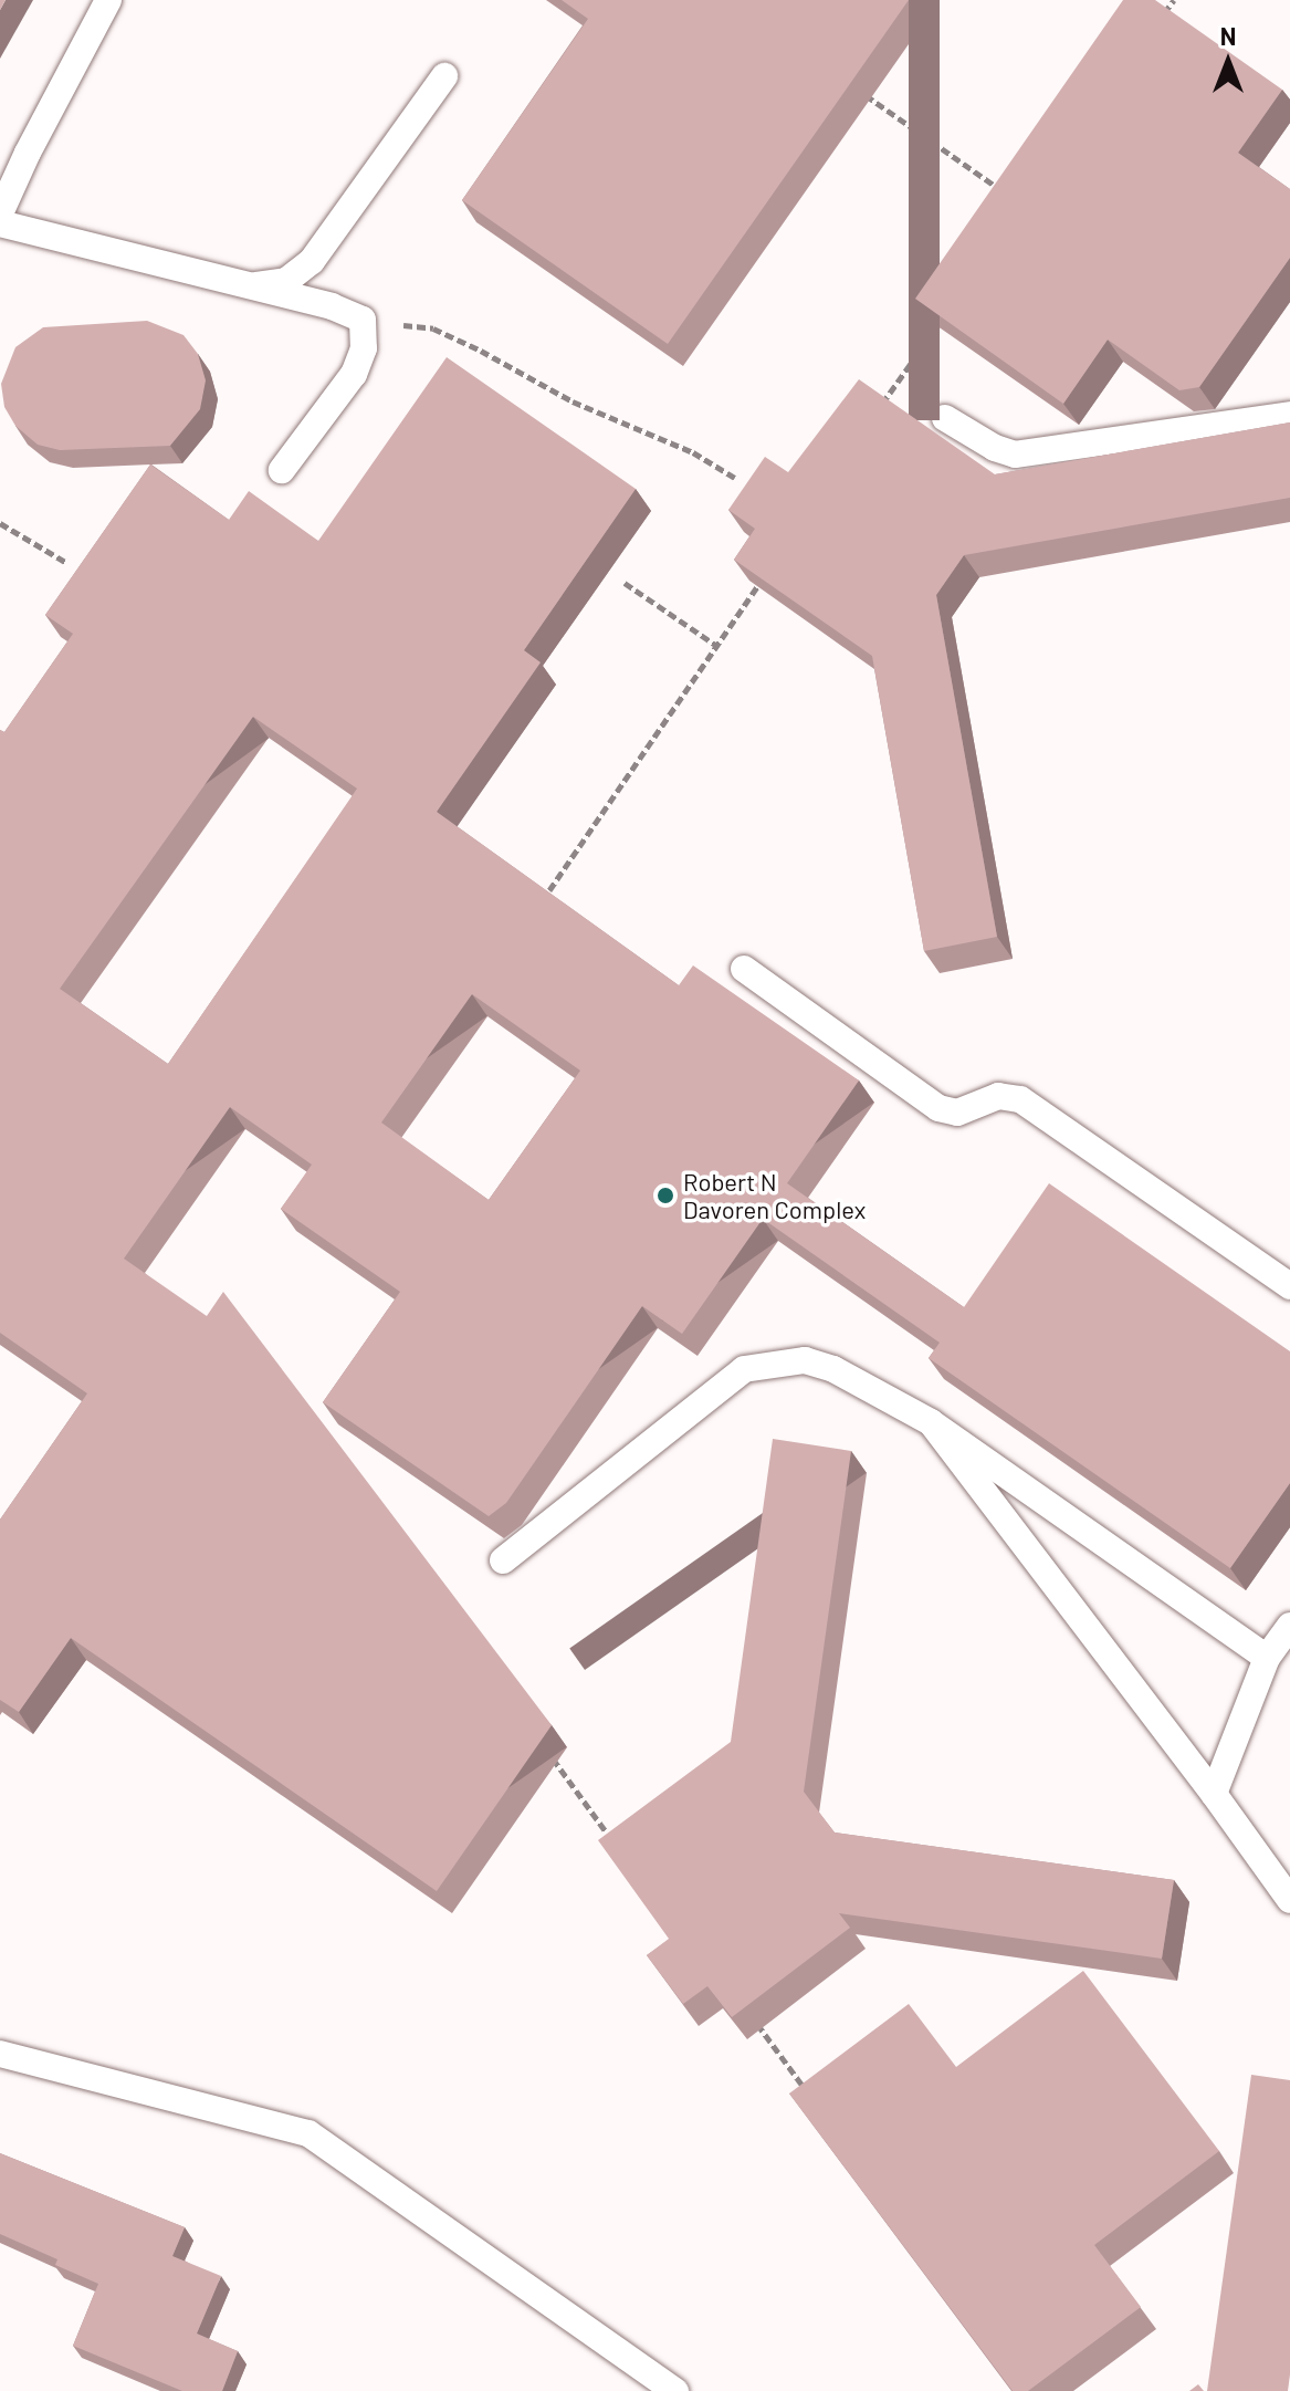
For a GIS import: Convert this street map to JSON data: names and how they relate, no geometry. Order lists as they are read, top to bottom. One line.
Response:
{"places":["Robert N Davoren Complex"],"north":"top"}
